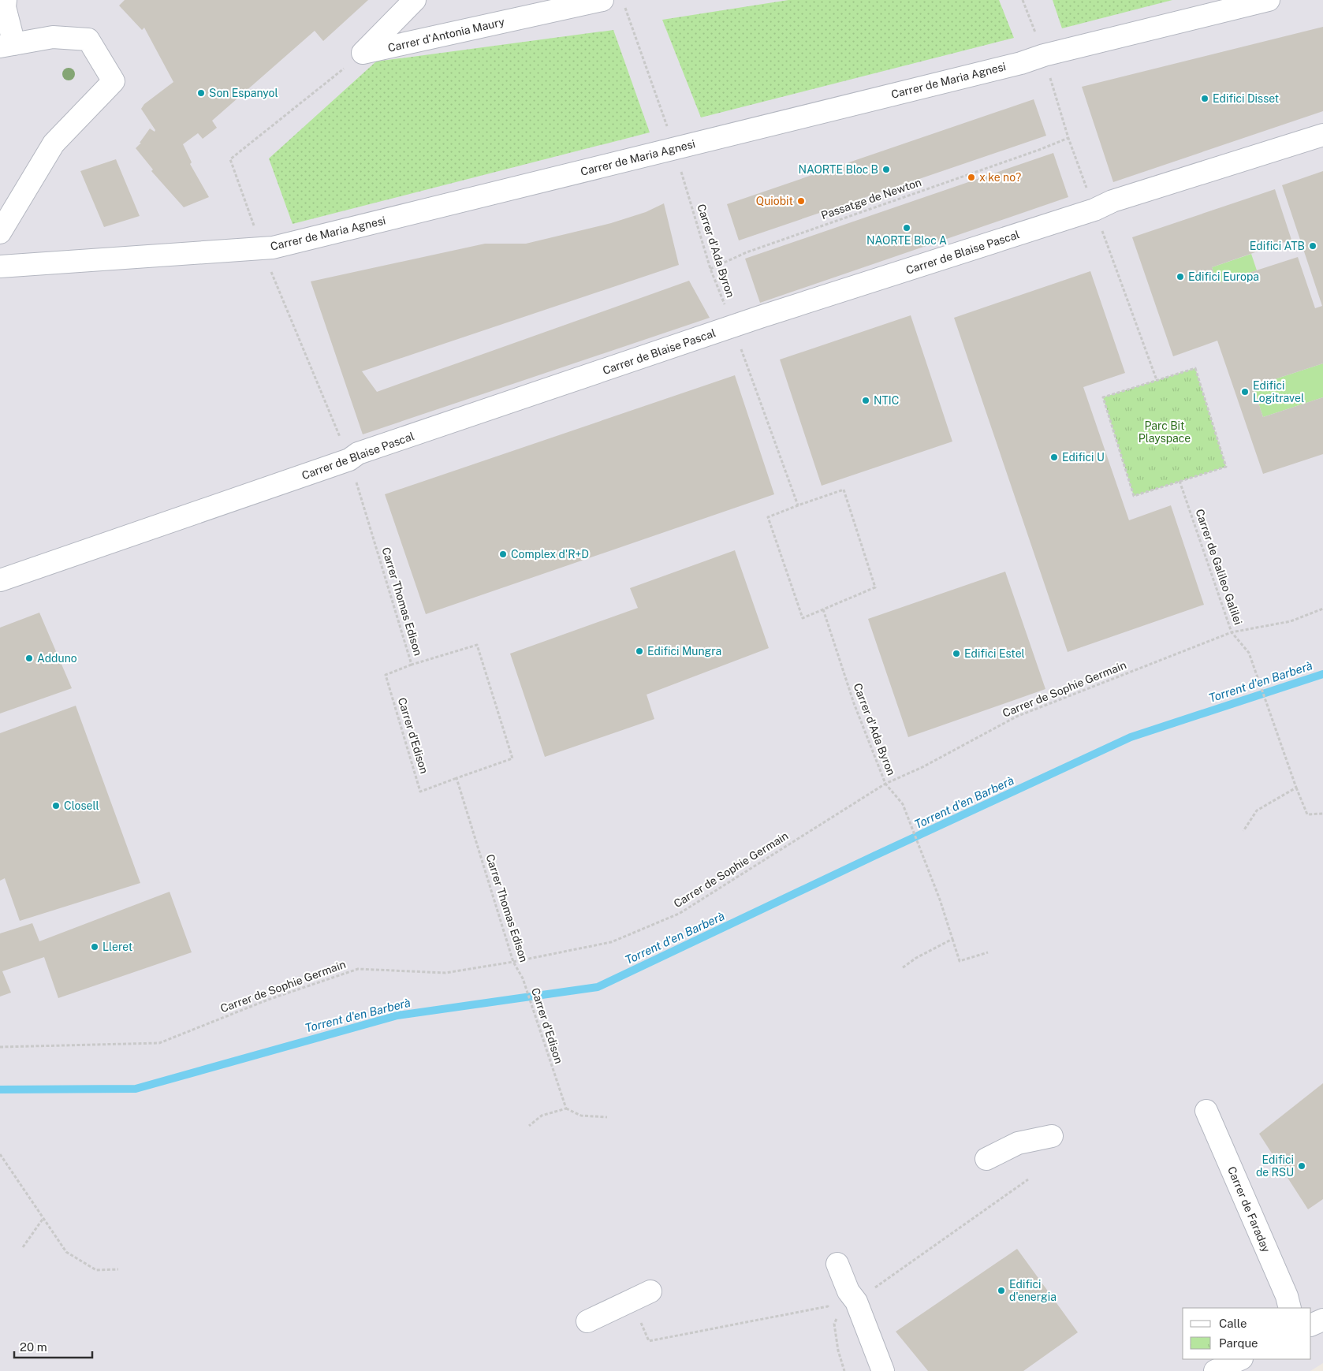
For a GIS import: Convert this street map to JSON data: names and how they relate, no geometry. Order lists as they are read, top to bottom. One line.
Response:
{"streets":{"street":["Carrer d'Antonia Maury","Carrer de Maria Agnesi","Carrer de Blaise Pascal","Carrer de Faraday"],"path":["Passatge de Newton","Carrer d'Ada Byron","Carrer de Galileo Galilei","Carrer Thomas Edison","Carrer de Sophie Germain","Carrer d'Edison"]},"crossings":[["Carrer d'Antonia Maury","Carrer Thomas Edison"],["Carrer de Maria Agnesi","Carrer d'Ada Byron"],["Carrer de Maria Agnesi","Carrer Thomas Edison"],["Passatge de Newton","Carrer d'Ada Byron"],["Carrer d'Ada Byron","Carrer de Blaise Pascal"],["Carrer d'Ada Byron","Carrer de Sophie Germain"],["Carrer de Blaise Pascal","Carrer Thomas Edison"],["Carrer de Galileo Galilei","Carrer de Sophie Germain"],["Carrer Thomas Edison","Carrer de Sophie Germain"],["Carrer Thomas Edison","Carrer d'Edison"]],"water":["Torrent d'en Barberà"],"parks":["Parc Bit Playspace"],"places":["Son Espanyol","Edifici Disset","NAORTE Bloc B","x ke no?","Quiobit","NAORTE Bloc A","Edifici ATB","Edifici Europa","Edifici Logitravel","NTIC","Edifici U","Complex d'R+D","Edifici Mungra","Edifici Estel","Adduno","Closell","Lleret","Edifici de RSU","Edifici d'energia"],"legend":["Calle","Parque"],"scale_bar":"20 m"}
